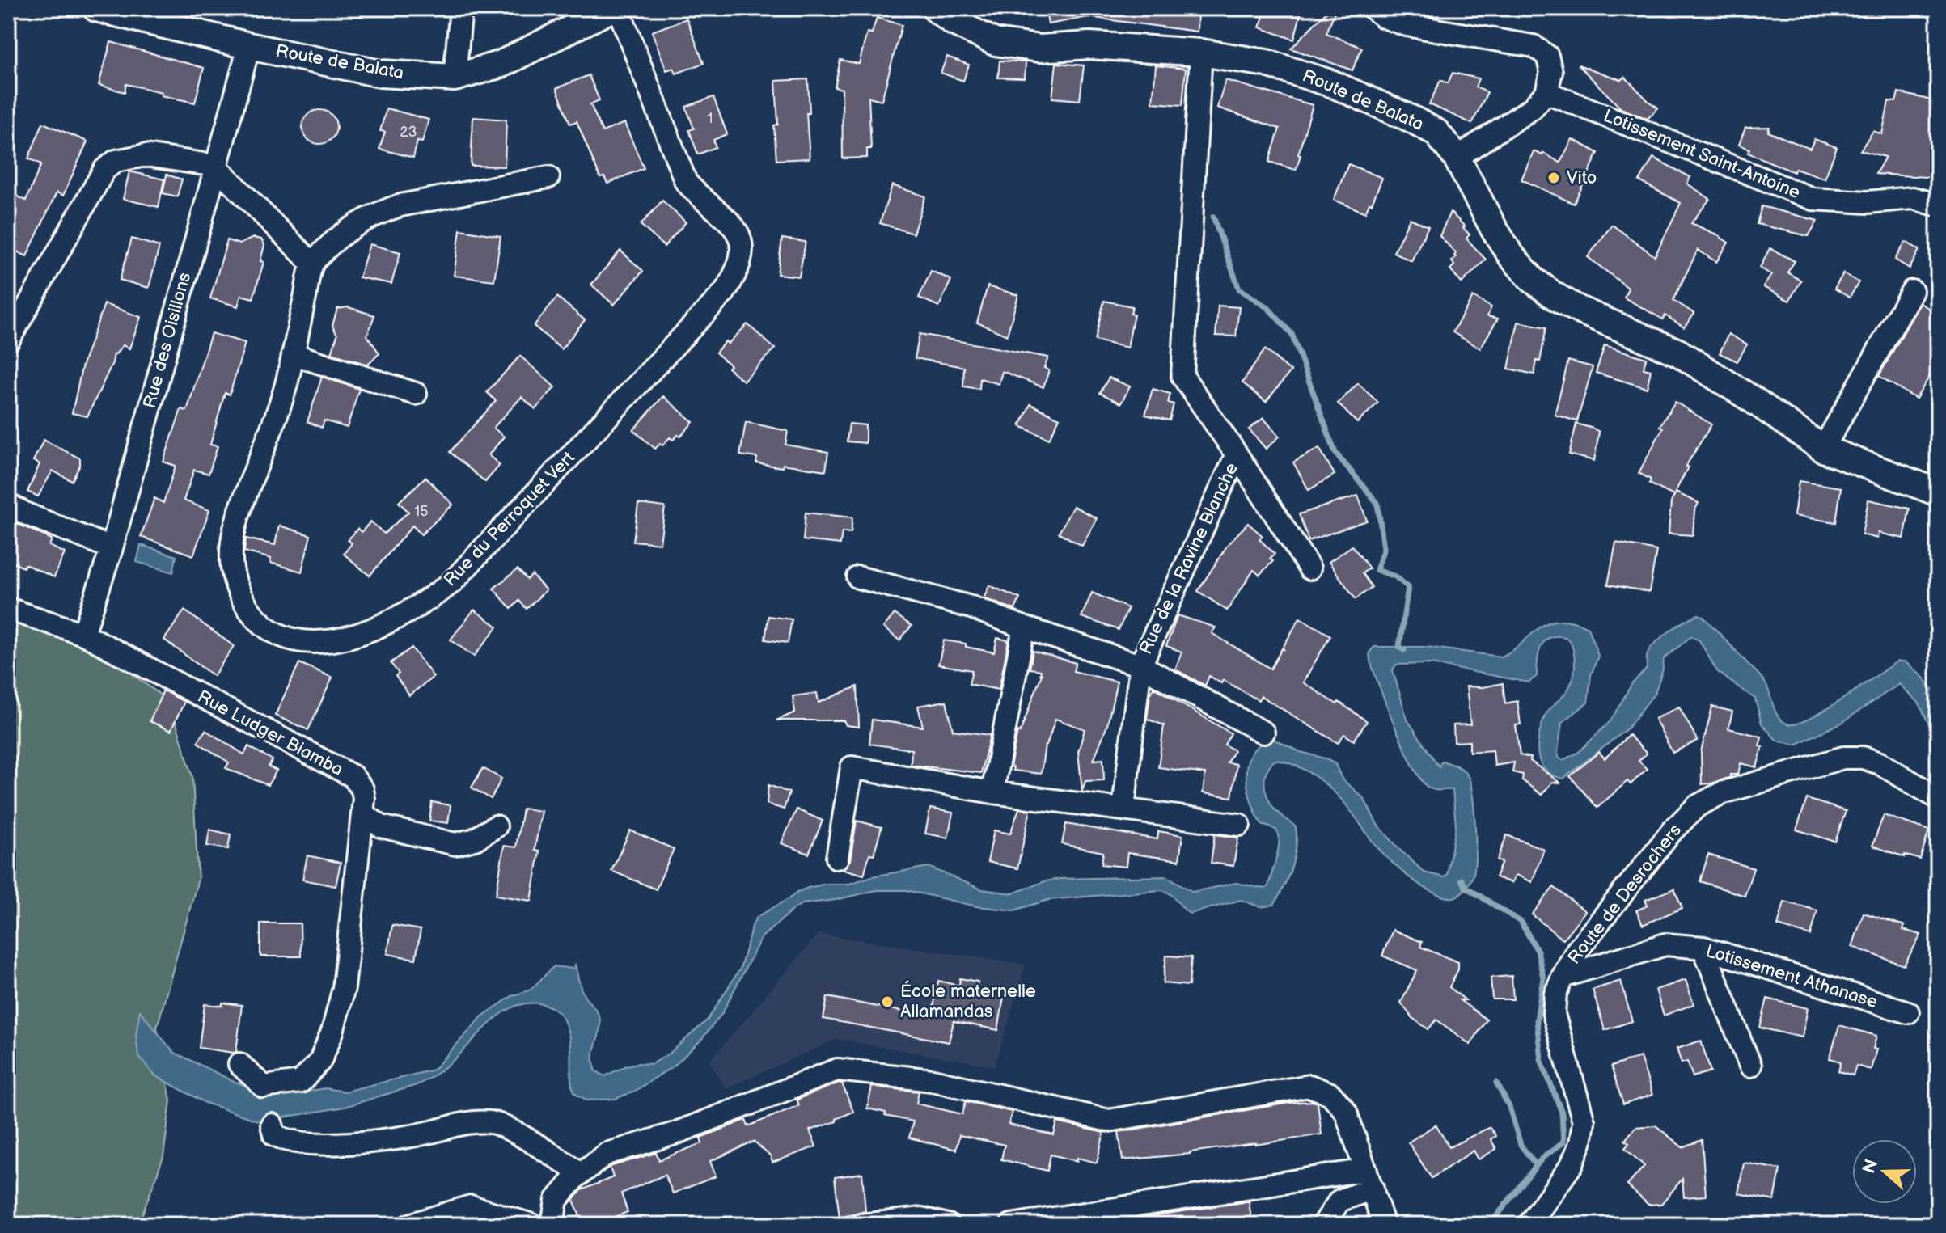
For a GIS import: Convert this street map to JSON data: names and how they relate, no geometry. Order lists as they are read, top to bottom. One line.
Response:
{"streets":{"main road":["Route de Balata"],"street":["Lotissement Saint-Antoine","Rue des Oisillons","Rue du Perroquet Vert","Rue de la Ravine Blanche","Rue Ludger Biamba","Route de Desrochers","Lotissement Athanase"]},"crossings":[["Route de Balata","Rue des Oisillons"],["Route de Balata","Rue de la Ravine Blanche"],["Rue des Oisillons","Rue Ludger Biamba"],["Route de Desrochers","Lotissement Athanase"]],"places":["Vito","École maternelle Allamandas"],"house_numbers":["1","23","15"],"north":"left"}
